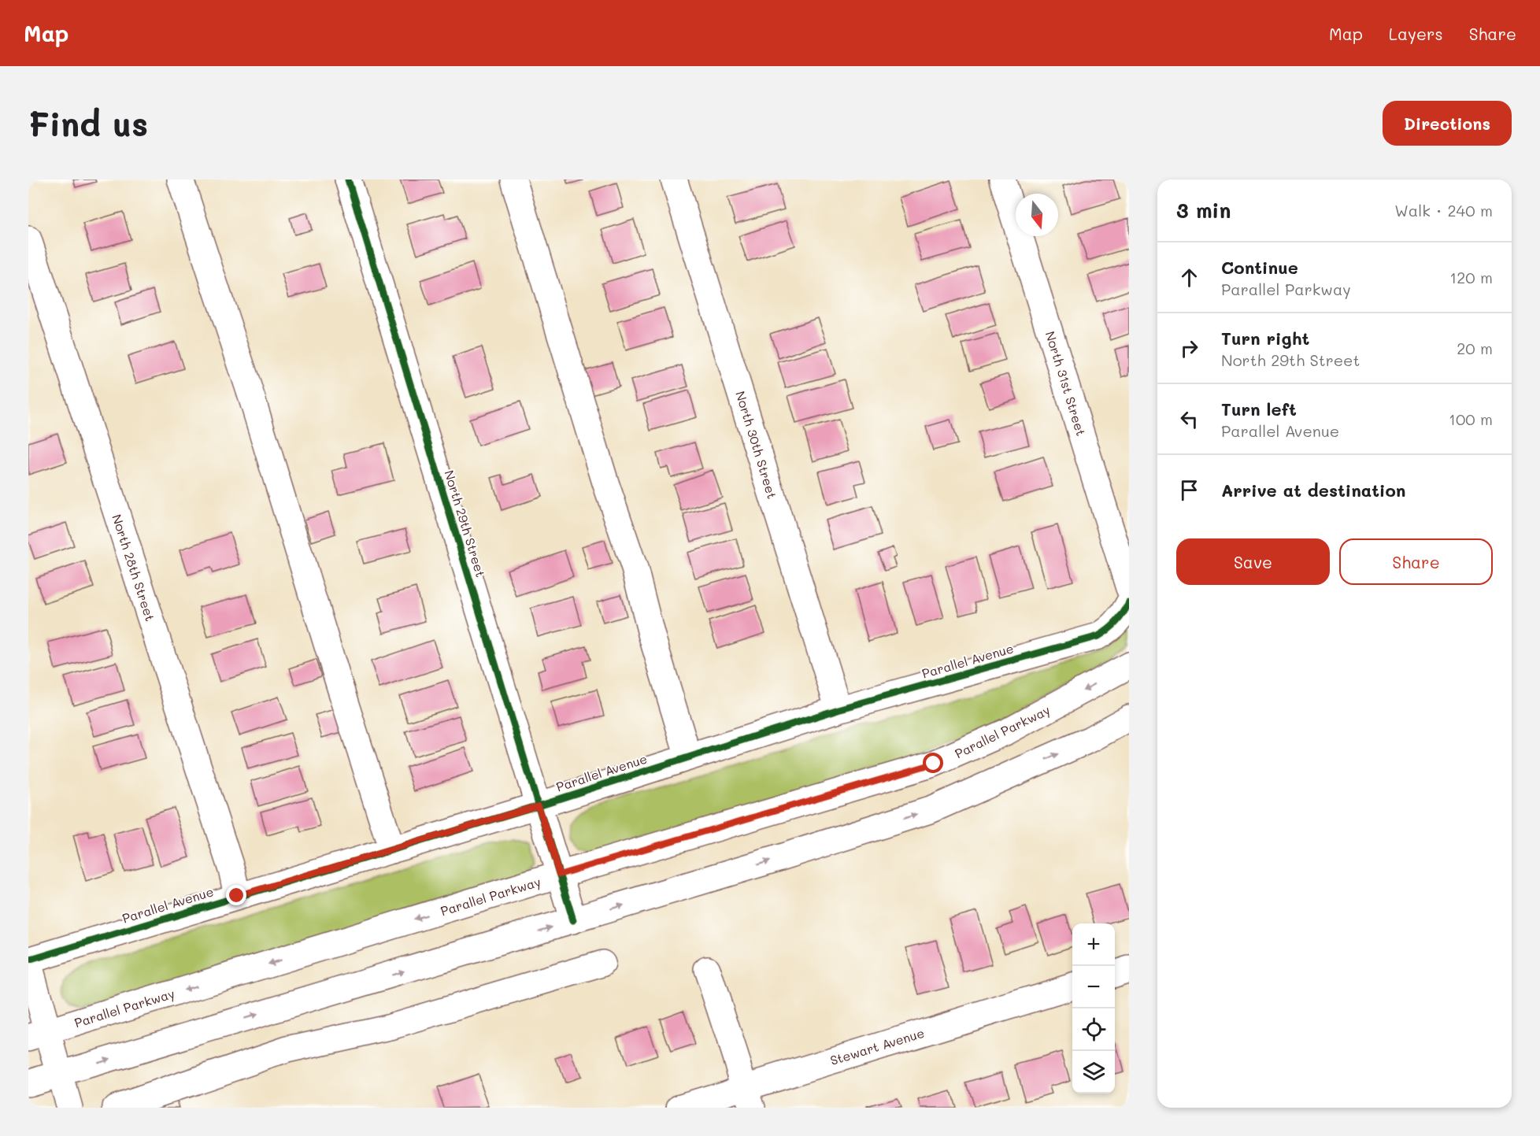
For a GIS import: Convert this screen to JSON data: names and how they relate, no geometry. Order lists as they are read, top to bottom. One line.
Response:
{"streets":{"street":["North 31st Street","North 30th Street","North 29th Street","North 28th Street","Parallel Avenue","Parallel Parkway","Stewart Avenue"]},"crossings":[["North 30th Street","Parallel Avenue"],["North 29th Street","Parallel Avenue"],["North 29th Street","Parallel Parkway"],["North 28th Street","Parallel Avenue"]],"north":"bottom","page":{"header":"Map","nav":["Map","Layers","Share"],"buttons":["Directions",["Save","Share"]],"title":"Find us","heading":["3 min","Walk · 240 m"],"list":[["Continue","Parallel Parkway","120 m"],["Turn right","North 29th Street","20 m"],["Turn left","Parallel Avenue","100 m"],"Arrive at destination"],"map_buttons":["+","−"]}}
